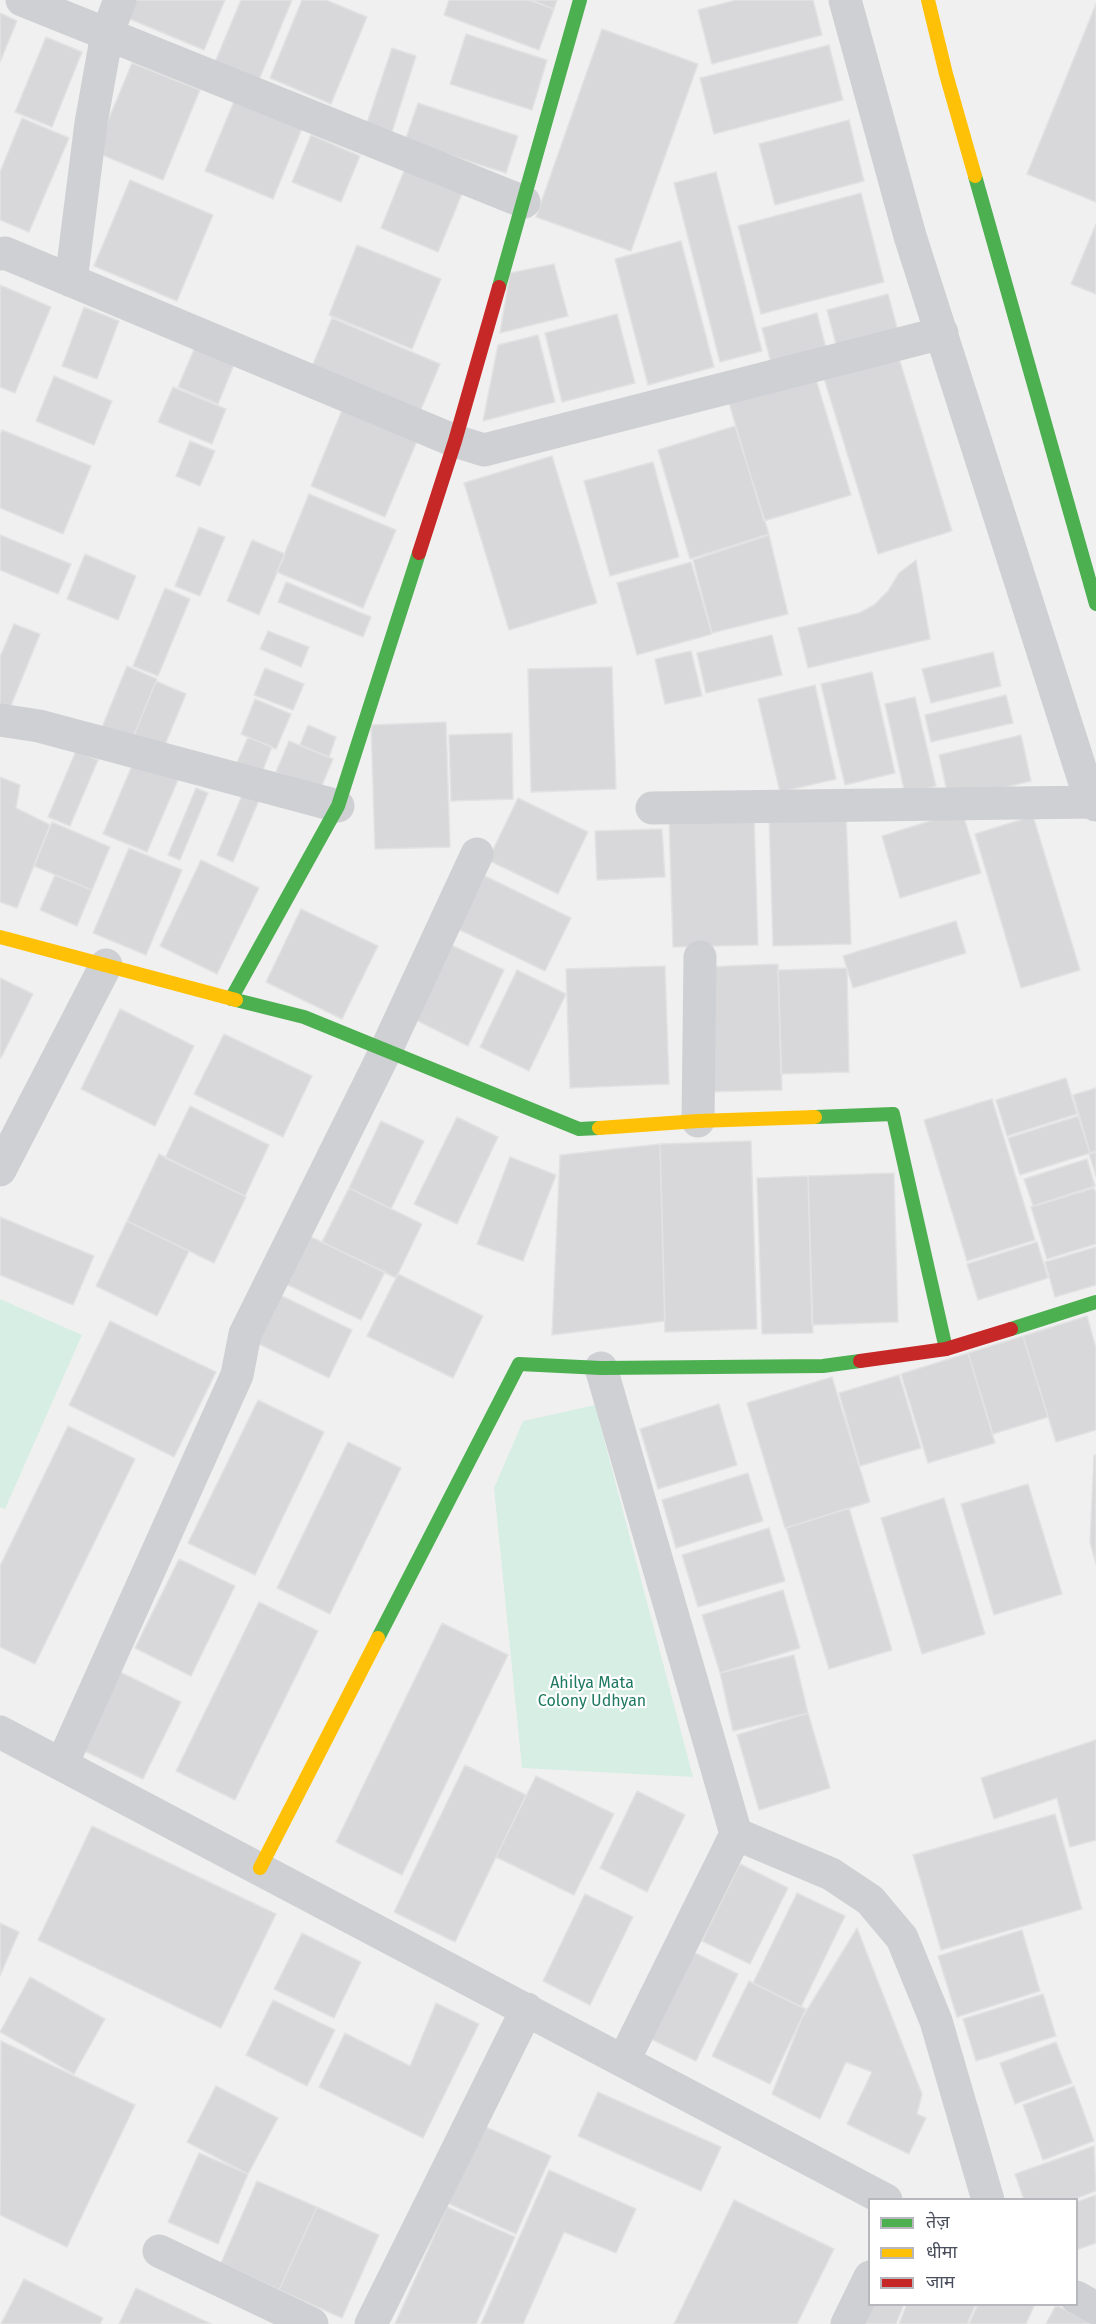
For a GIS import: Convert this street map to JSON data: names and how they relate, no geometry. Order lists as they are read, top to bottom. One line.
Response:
{"parks":["Ahilya Mata Colony Udhyan"],"legend":["तेज़","धीमा","जाम"]}
